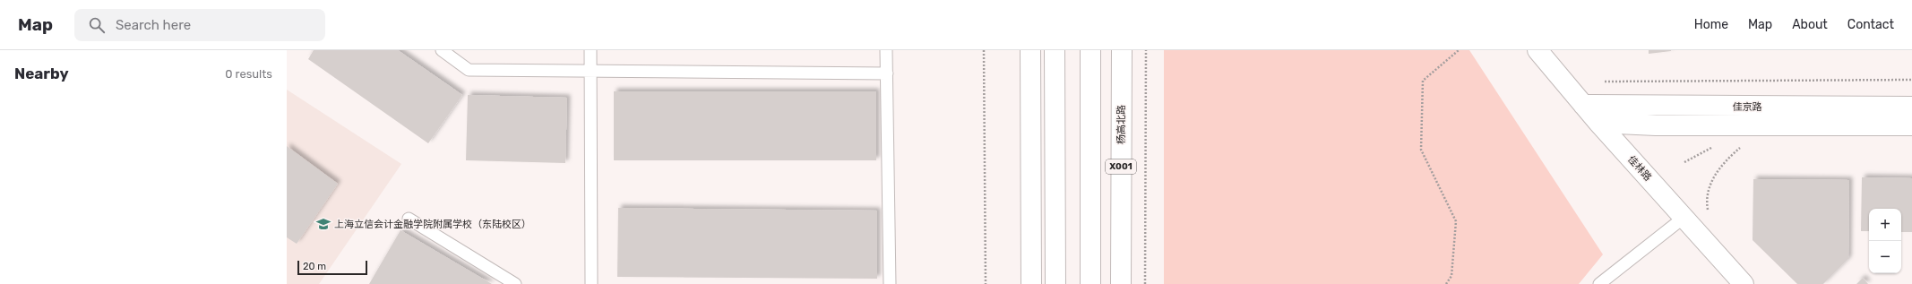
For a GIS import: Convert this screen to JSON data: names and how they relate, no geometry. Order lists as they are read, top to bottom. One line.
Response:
{"streets":{"main road":["佳京路","杨高北路","X001","佳林路"]},"crossings":[["佳京路","佳林路"]],"places":{"school or university":["上海立信会计金融学院附属学校（东陆校区）"]},"scale_bar":"20 m","page":{"header":"Map","search":"Search here","nav":["Home","Map","About","Contact"],"heading":["Nearby","0 results"],"map_buttons":["+","−"],"scale":"20 m"}}
